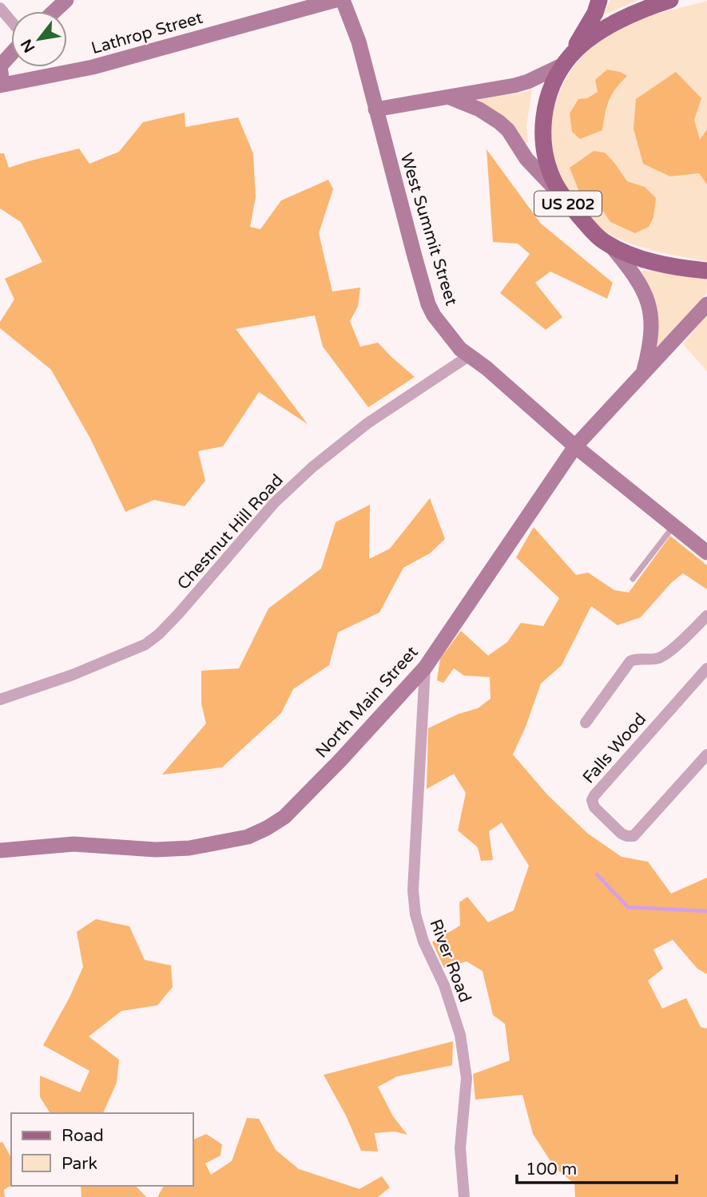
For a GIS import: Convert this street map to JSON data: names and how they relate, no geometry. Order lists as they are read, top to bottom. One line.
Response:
{"streets":{"main road":["US 202"],"street":["Lathrop Street","West Summit Street","Chestnut Hill Road","North Main Street","Falls Wood","River Road"]},"crossings":[["West Summit Street","Chestnut Hill Road"],["West Summit Street","North Main Street"],["North Main Street","River Road"]],"legend":["Road","Park"],"scale_bar":"100 m","north":"bottom left"}
